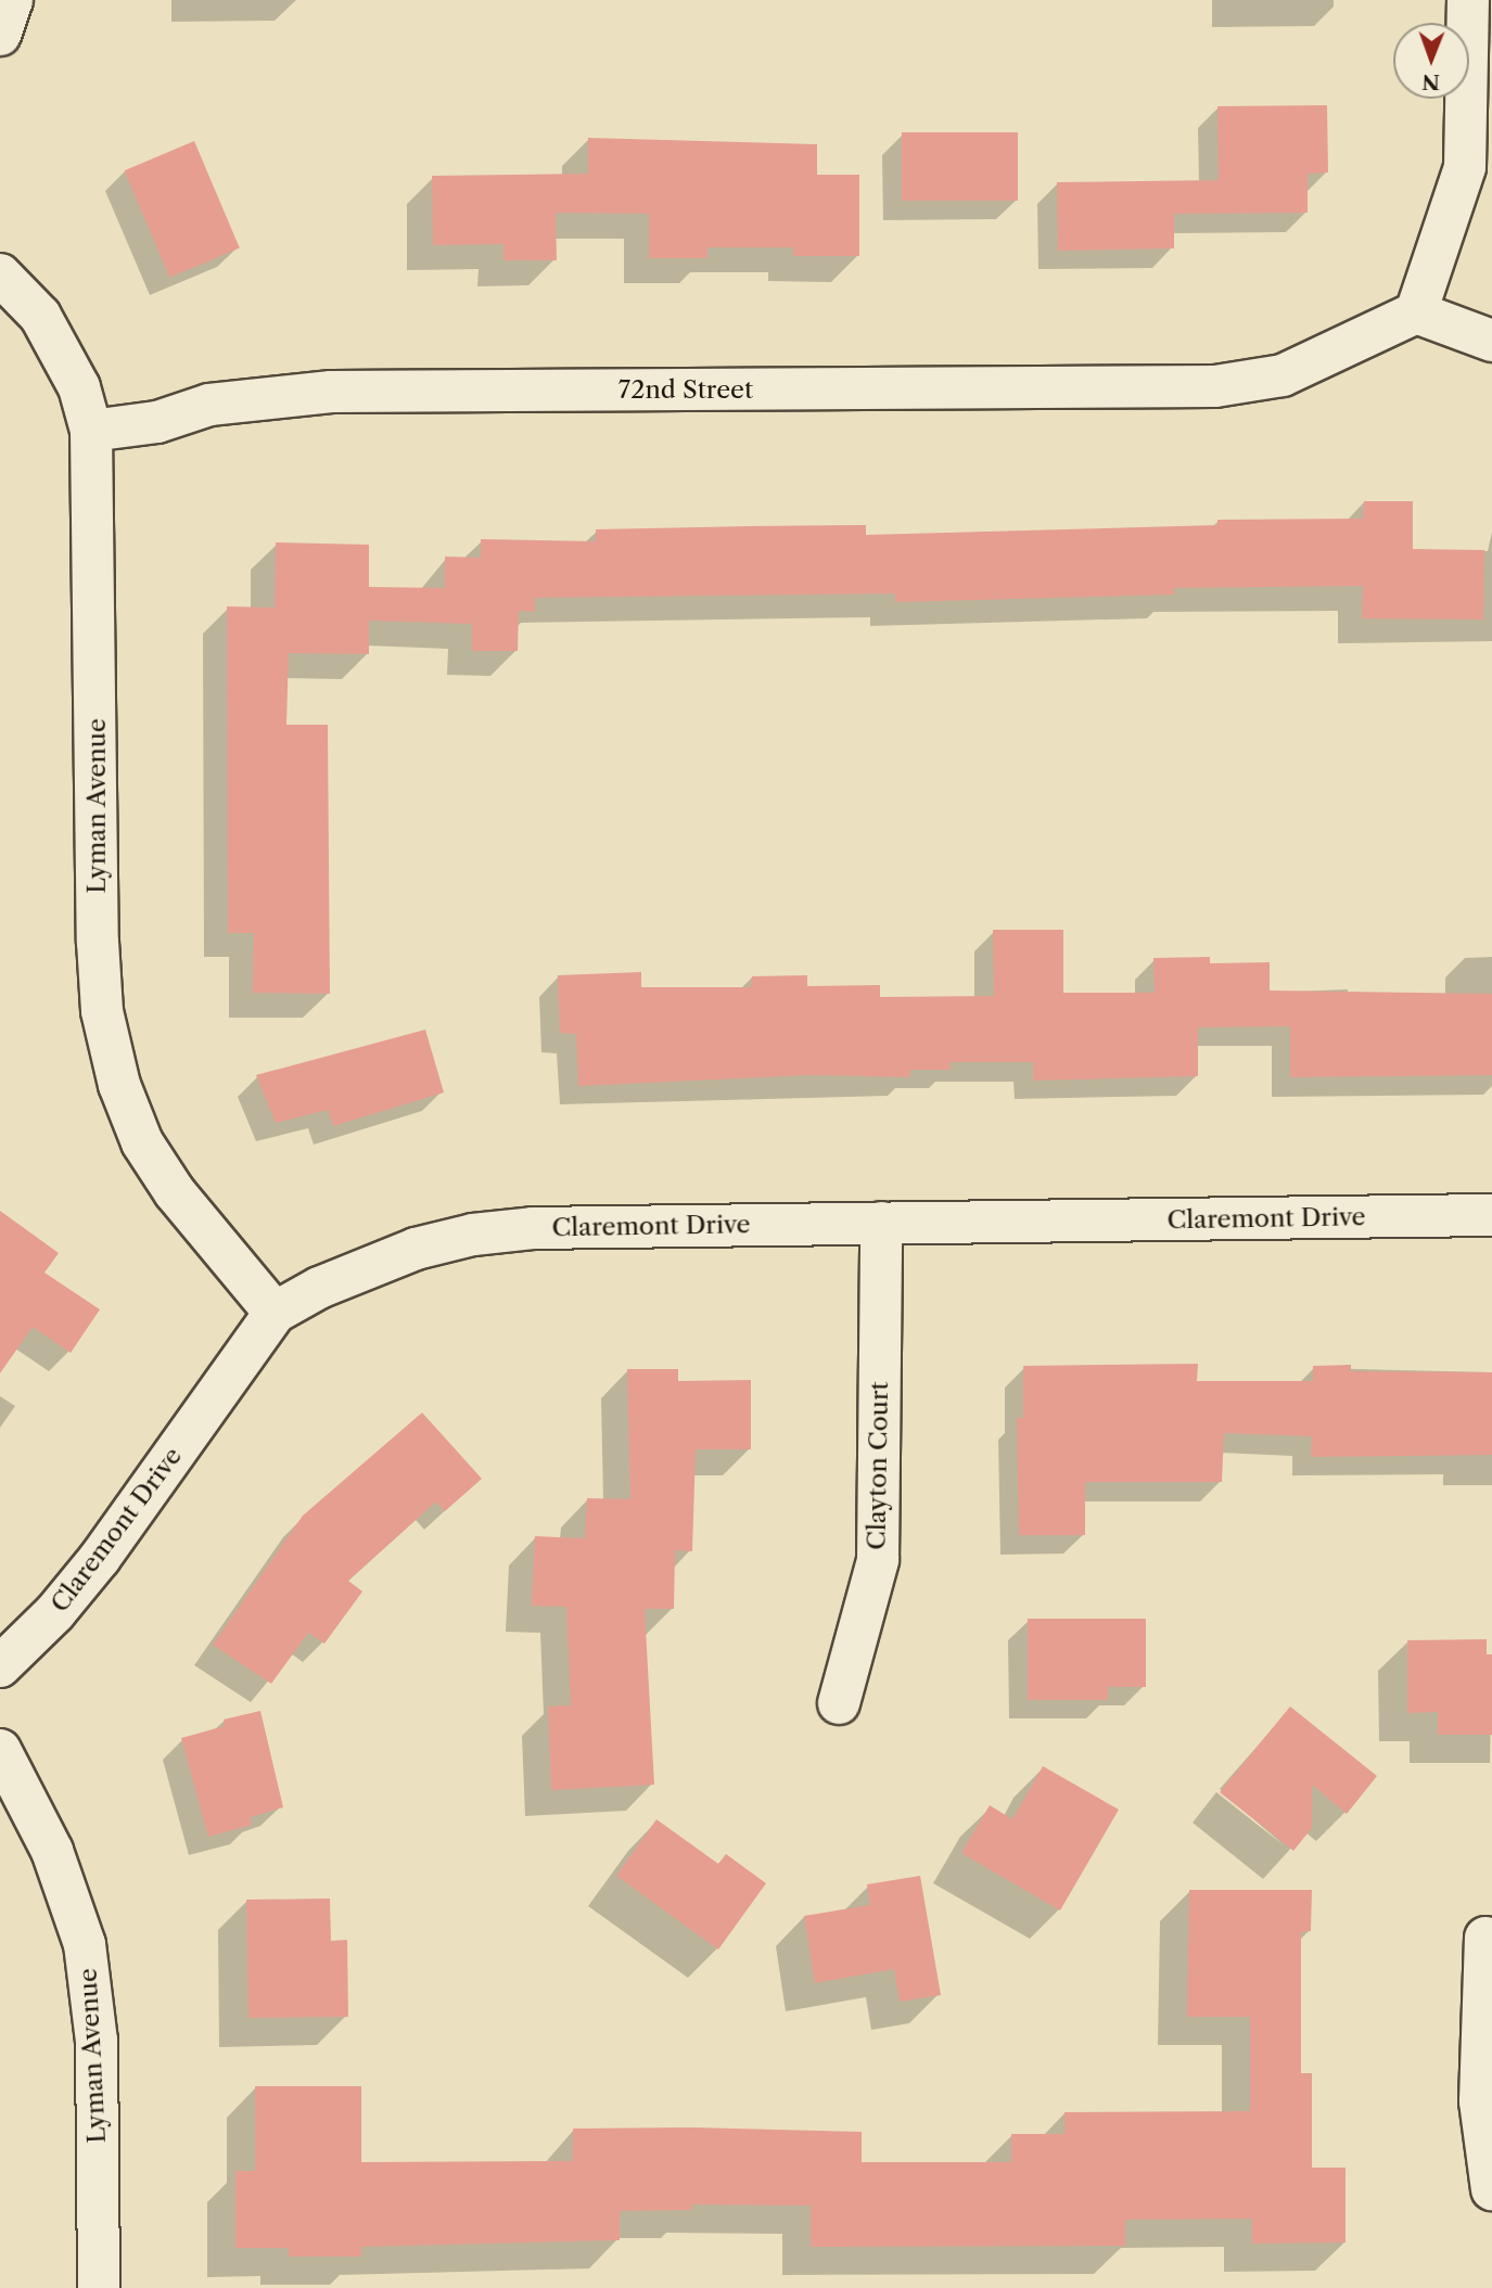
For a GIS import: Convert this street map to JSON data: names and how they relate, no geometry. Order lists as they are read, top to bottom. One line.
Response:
{"streets":{"street":["72nd Street","Lyman Avenue","Claremont Drive","Clayton Court"]},"crossings":[["72nd Street","Lyman Avenue"],["Lyman Avenue","Claremont Drive"],["Claremont Drive","Clayton Court"]],"north":"bottom"}
